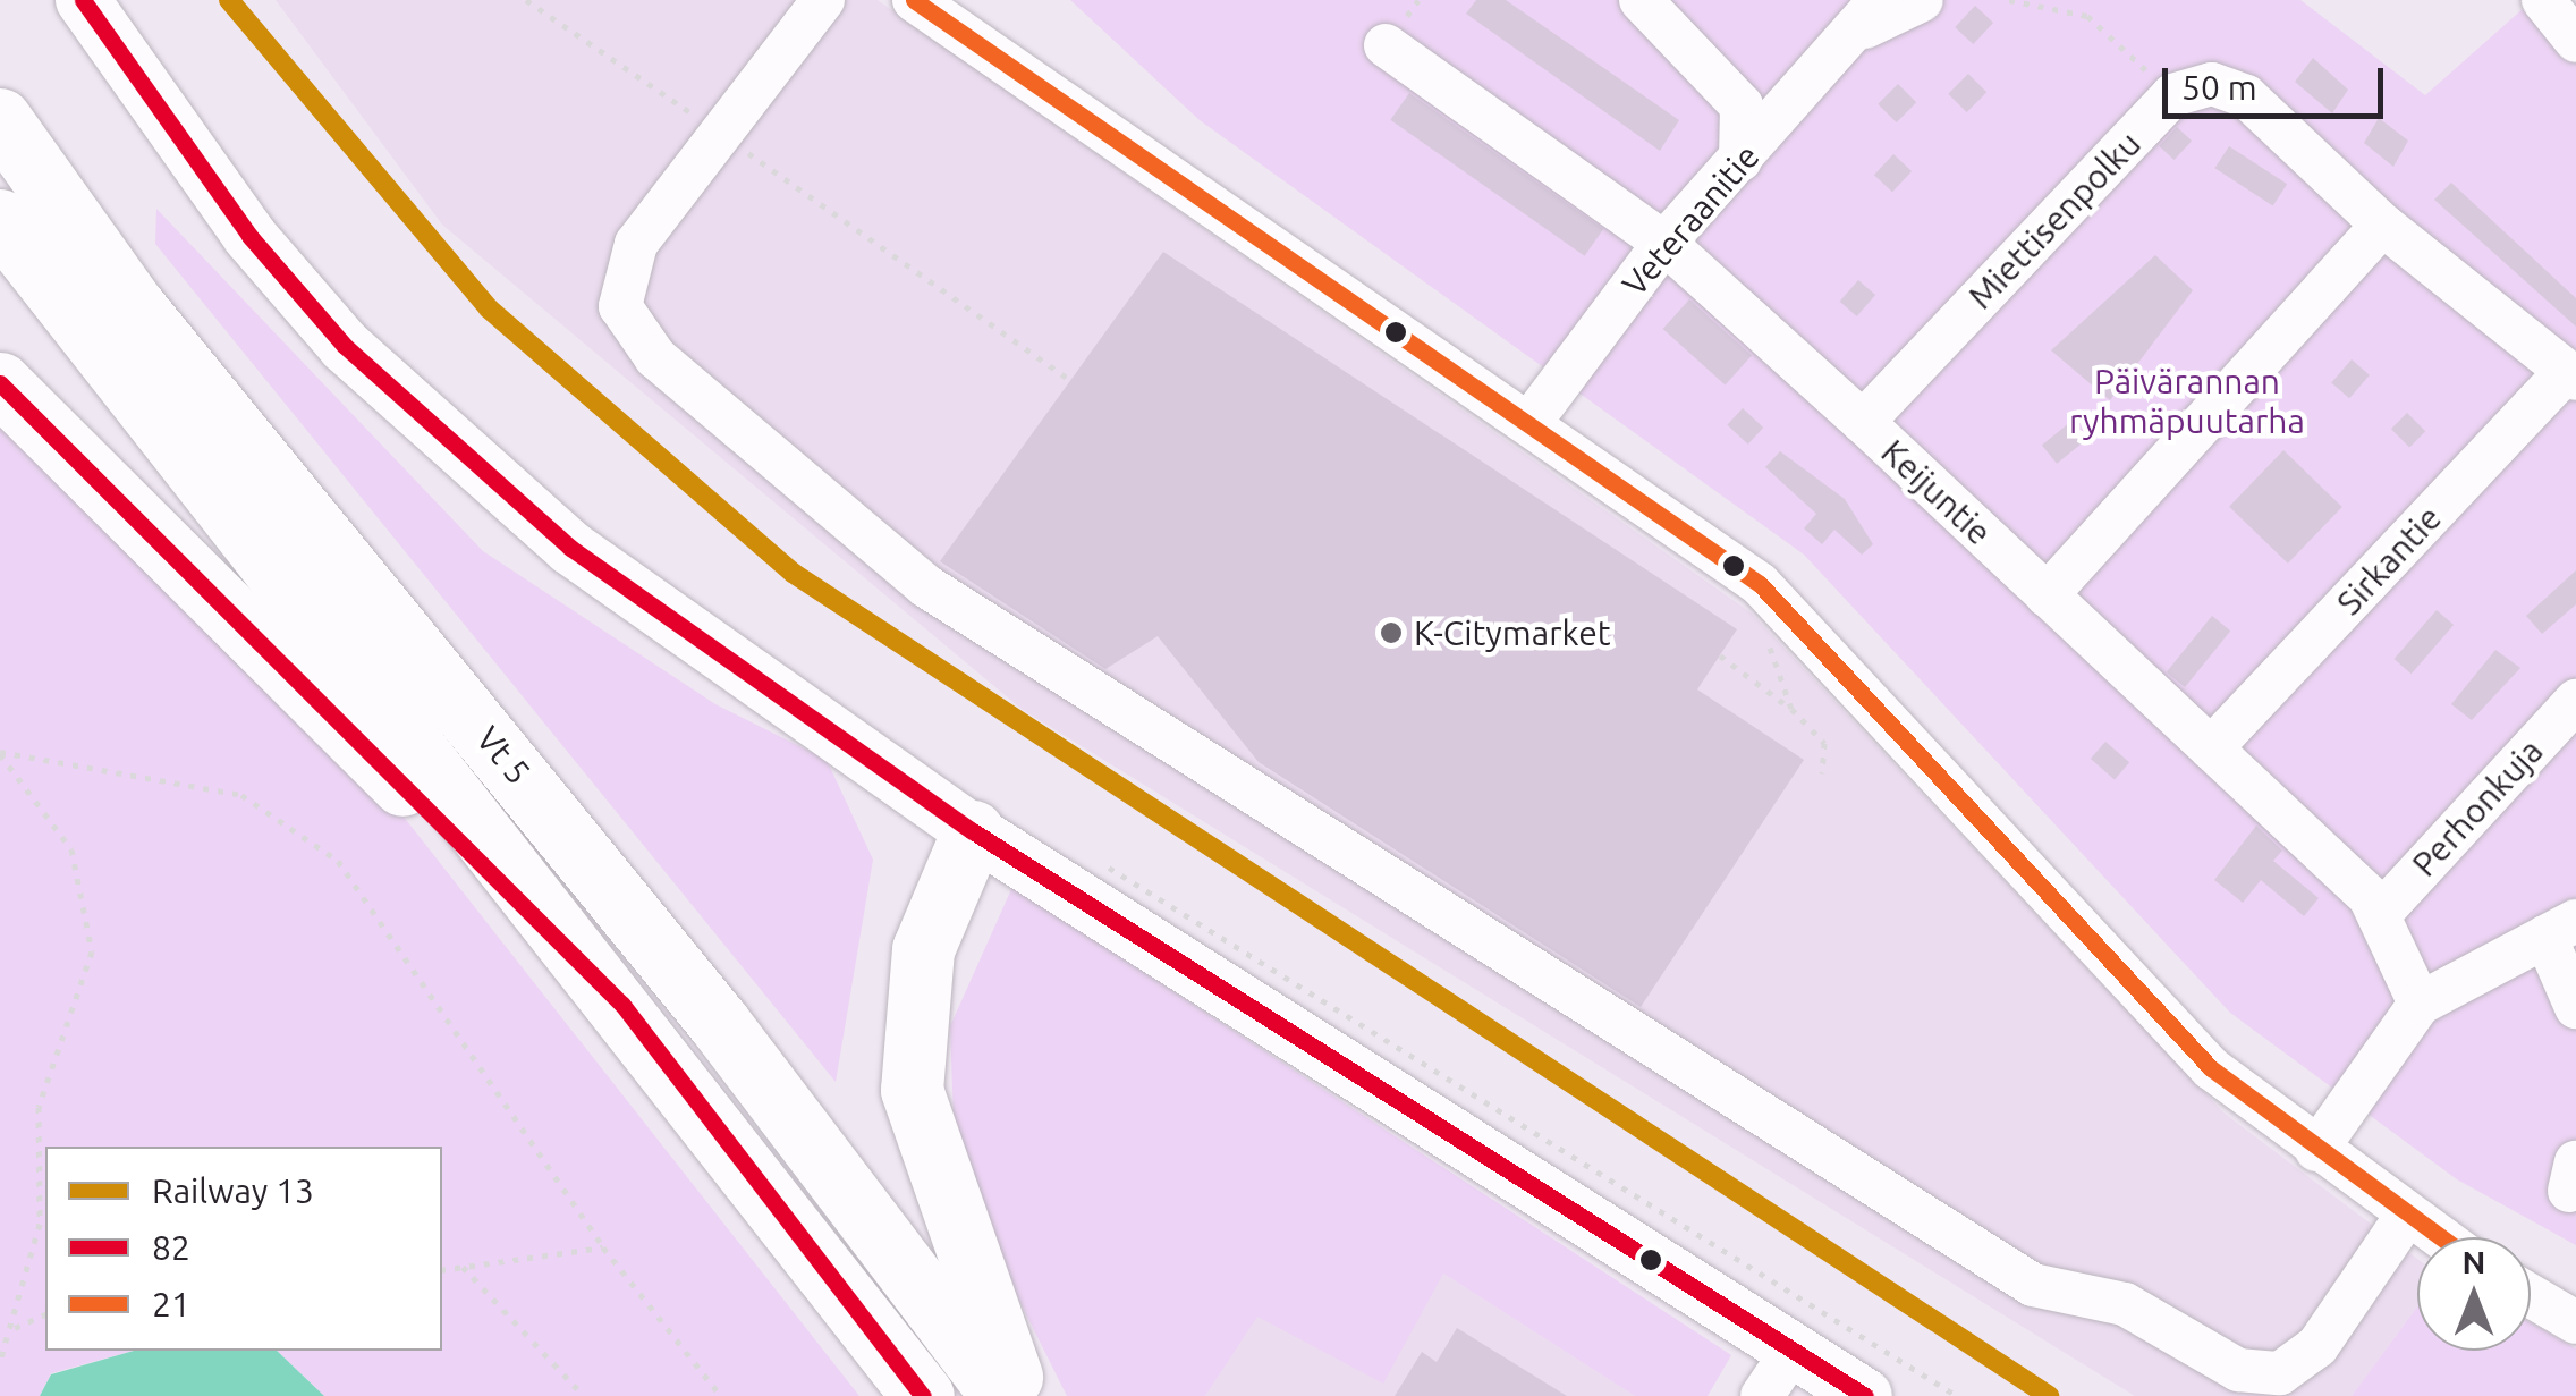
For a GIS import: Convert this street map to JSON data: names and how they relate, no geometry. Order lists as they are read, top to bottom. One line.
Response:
{"streets":{"highway":["Vt 5"],"street":["Veteraanitie","Miettisenpolku","Keijuntie","Sirkantie","Perhonkuja"]},"crossings":[["Veteraanitie","Keijuntie"],["Miettisenpolku","Keijuntie"],["Keijuntie","Sirkantie"],["Keijuntie","Perhonkuja"]],"parks":["Päivärannan ryhmäpuutarha"],"places":["K-Citymarket"],"lines":["rail line 13","transit line 82","transit line 21"],"legend":["Railway 13","82","21"],"scale_bar":"50 m","north":"top"}
